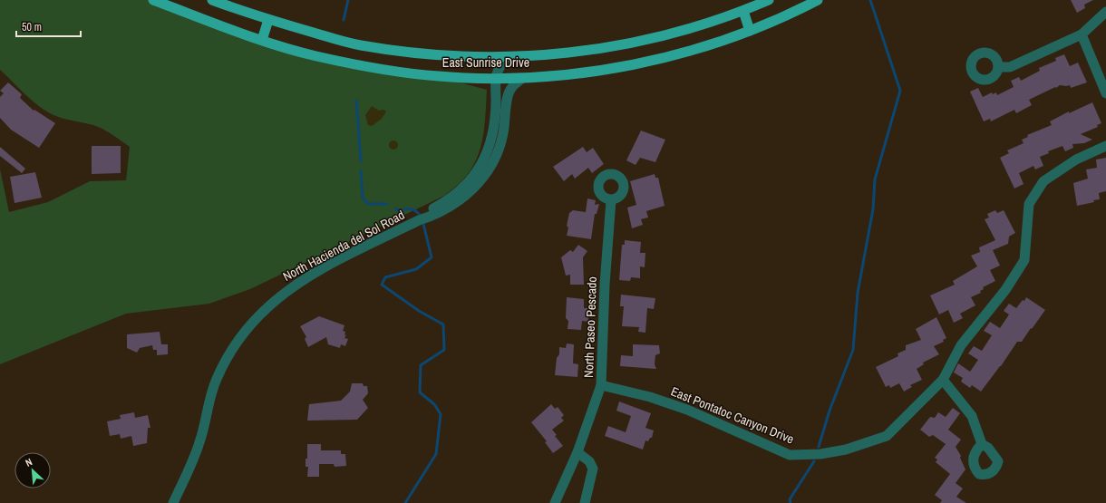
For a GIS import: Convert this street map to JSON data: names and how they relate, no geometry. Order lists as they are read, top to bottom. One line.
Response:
{"streets":{"main road":["East Sunrise Drive"],"street":["North Hacienda del Sol Road","North Paseo Pescado","East Pontatoc Canyon Drive"]},"crossings":[["East Sunrise Drive","North Hacienda del Sol Road"],["North Paseo Pescado","East Pontatoc Canyon Drive"]],"scale_bar":"50 m","north":"top left"}
